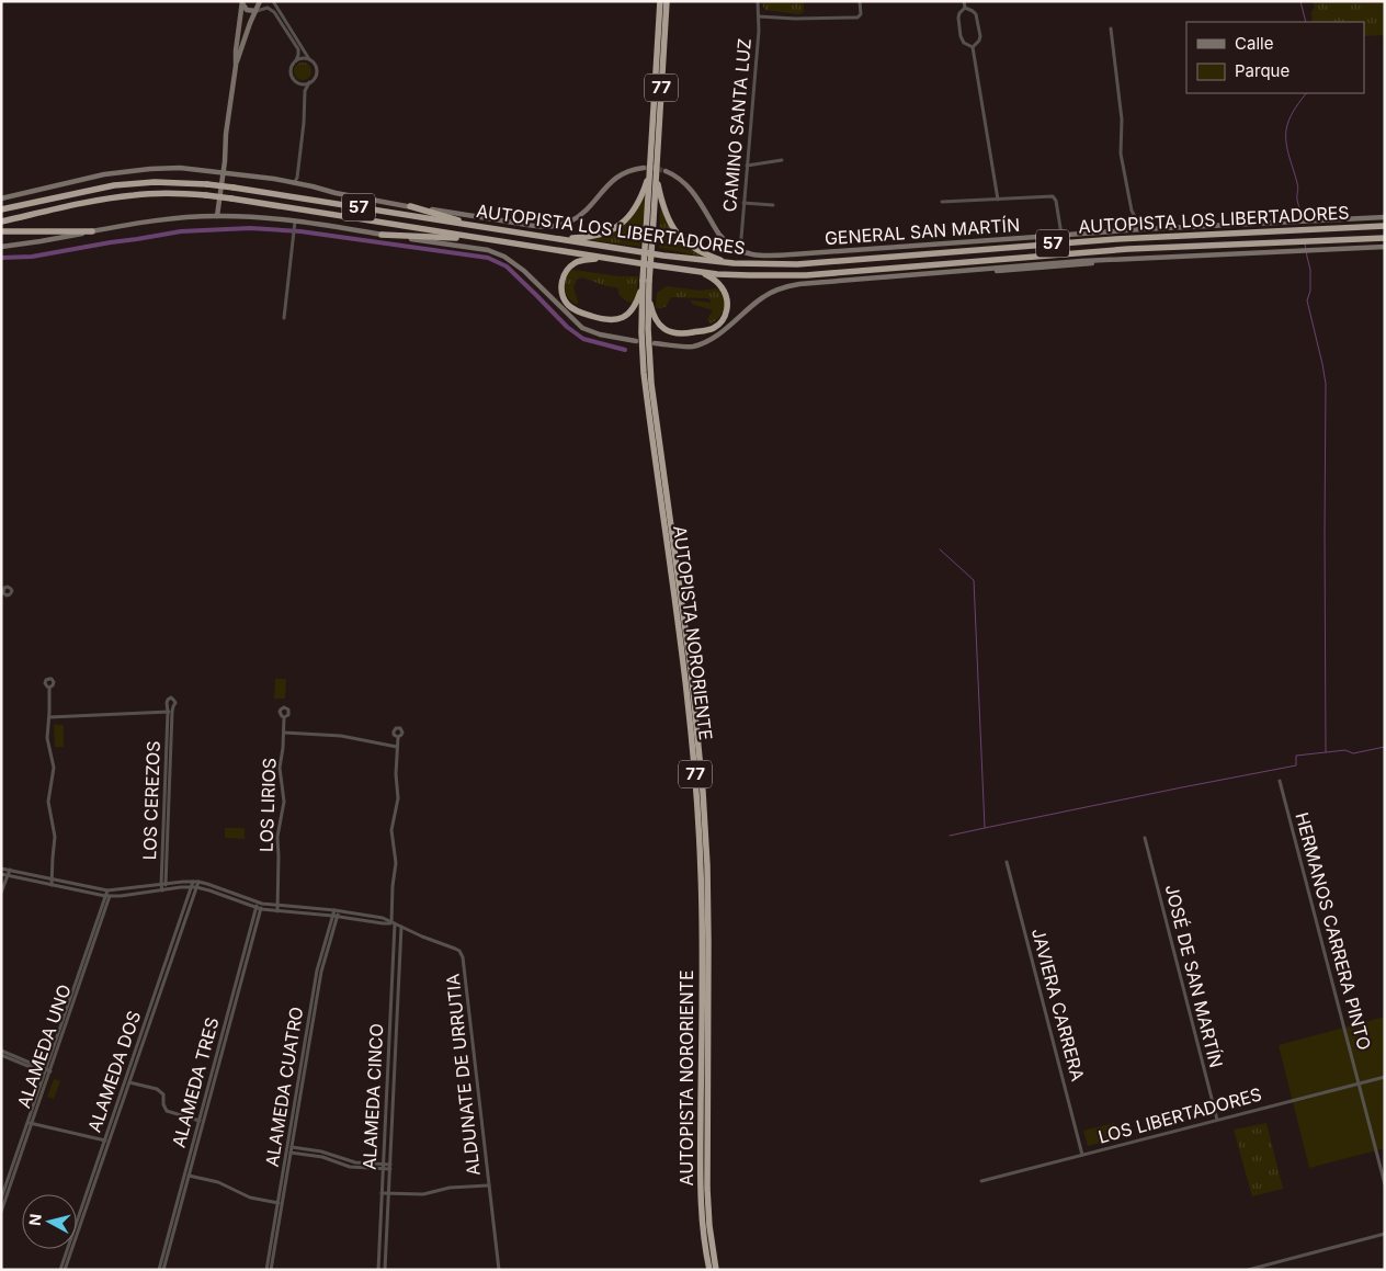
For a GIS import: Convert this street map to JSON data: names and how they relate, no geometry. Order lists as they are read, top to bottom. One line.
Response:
{"streets":{"highway":["77","57","AUTOPISTA LOS LIBERTADORES","AUTOPISTA NORORIENTE"],"street":["CAMINO SANTA LUZ","GENERAL SAN MARTÍN","LOS CEREZOS","LOS LIRIOS","HERMANOS CARRERA PINTO","JOSÉ DE SAN MARTÍN","JAVIERA CARRERA","ALAMEDA UNO","ALAMEDA DOS","ALDUNATE DE URRUTIA","ALAMEDA TRES","ALAMEDA CUATRO","ALAMEDA CINCO","LOS LIBERTADORES"]},"crossings":[["CAMINO SANTA LUZ","GENERAL SAN MARTÍN"],["LOS CEREZOS","ALDUNATE DE URRUTIA"],["LOS LIRIOS","ALDUNATE DE URRUTIA"],["HERMANOS CARRERA PINTO","LOS LIBERTADORES"],["JOSÉ DE SAN MARTÍN","LOS LIBERTADORES"],["JAVIERA CARRERA","LOS LIBERTADORES"],["ALAMEDA UNO","ALDUNATE DE URRUTIA"],["ALAMEDA DOS","ALDUNATE DE URRUTIA"],["ALDUNATE DE URRUTIA","ALAMEDA TRES"],["ALDUNATE DE URRUTIA","ALAMEDA CUATRO"],["ALDUNATE DE URRUTIA","ALAMEDA CINCO"]],"legend":["Calle","Parque"],"north":"left"}
